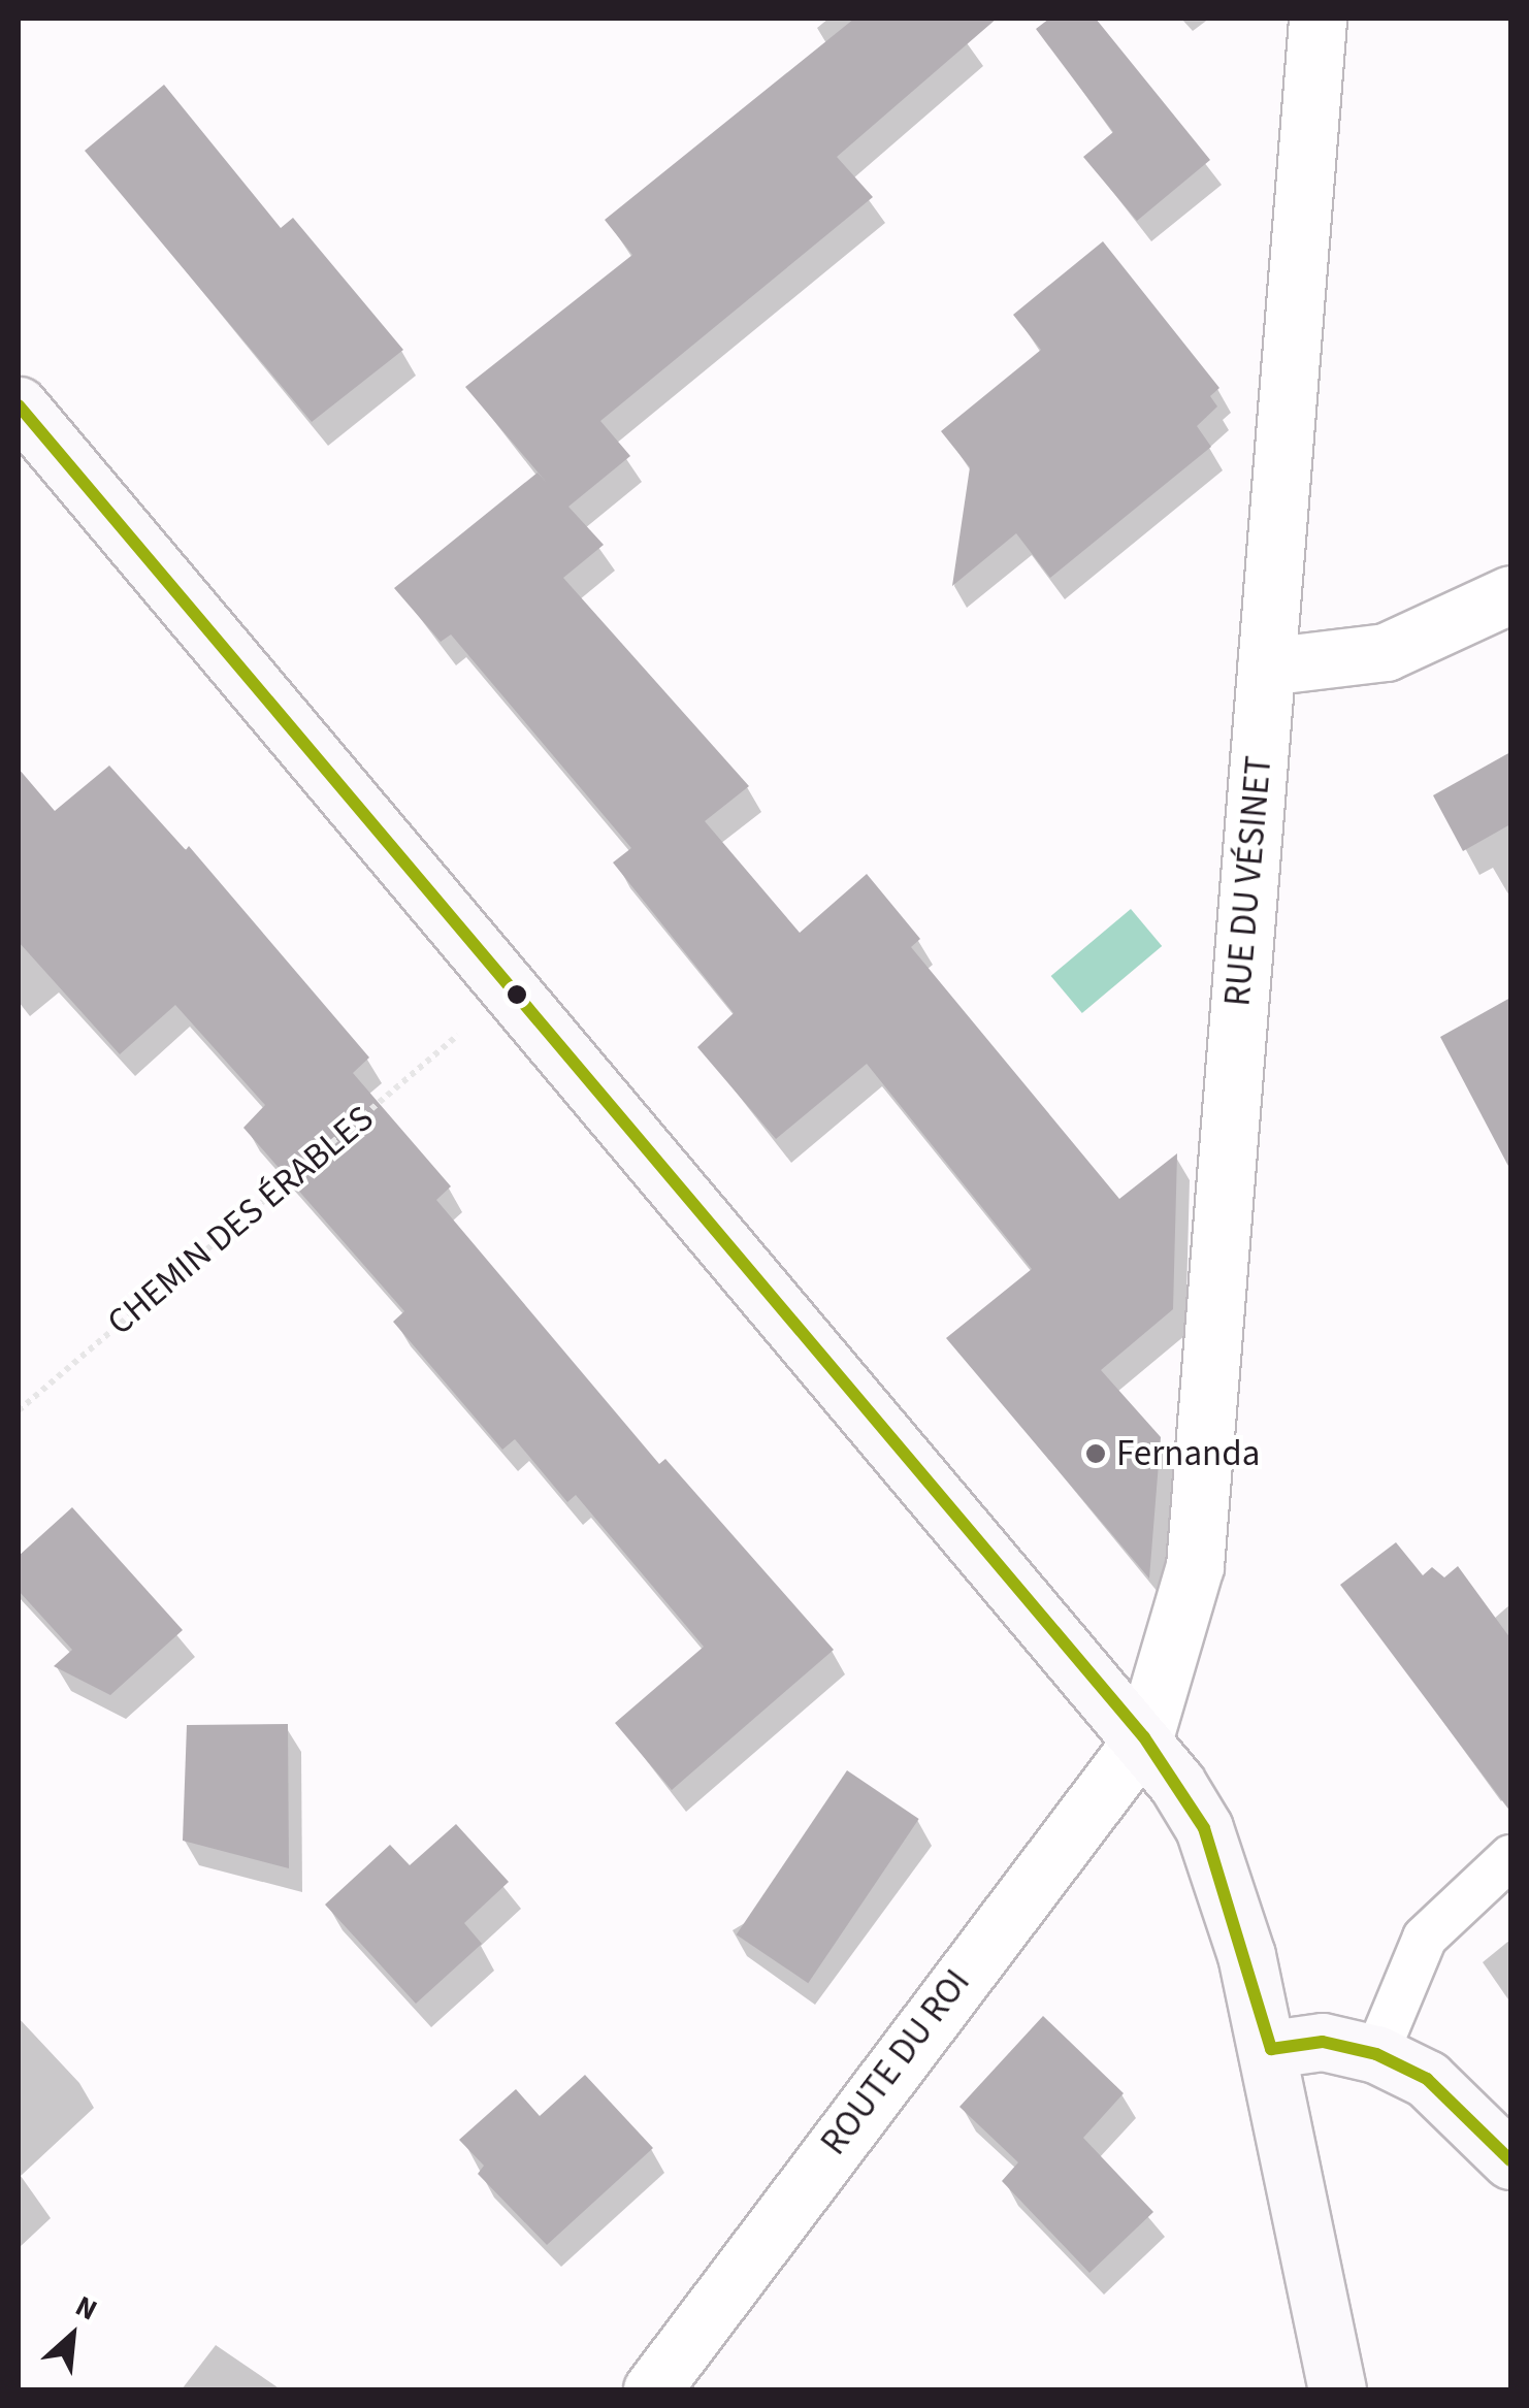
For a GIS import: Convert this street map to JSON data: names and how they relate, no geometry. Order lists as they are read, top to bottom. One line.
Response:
{"streets":{"street":["RUE DU VÉSINET","ROUTE DU ROI"],"path":["CHEMIN DES ÉRABLES"]},"crossings":[["RUE DU VÉSINET","ROUTE DU ROI"]],"places":["Fernanda"],"north":"top right"}
